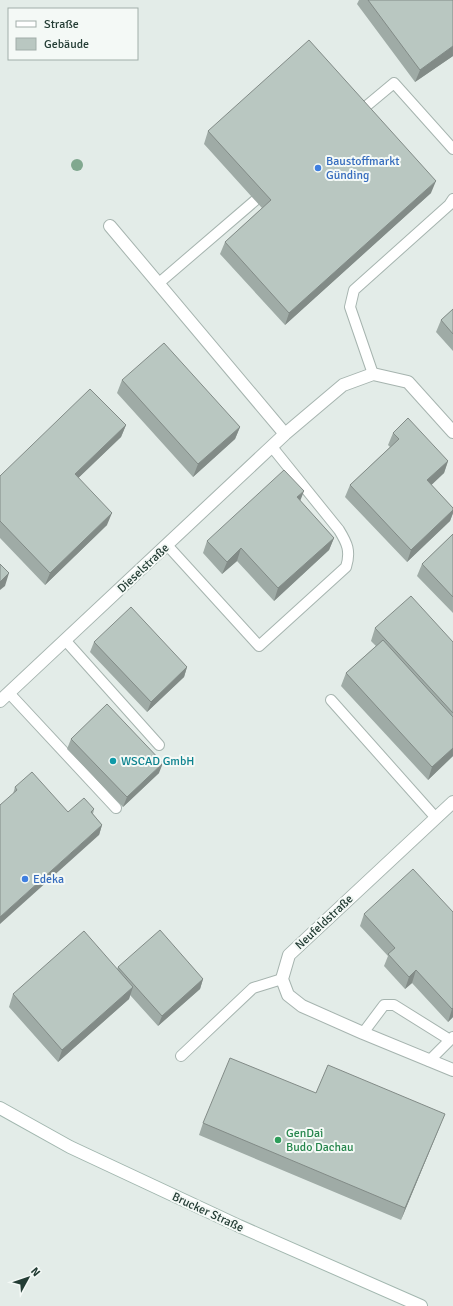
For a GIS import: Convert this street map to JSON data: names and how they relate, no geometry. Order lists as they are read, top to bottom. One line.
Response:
{"streets":{"street":["Dieselstraße","Neufeldstraße","Brucker Straße"]},"places":["Baustoffmarkt Günding","WSCAD GmbH","Edeka","GenDai Budo Dachau"],"legend":["Straße","Gebäude"],"north":"top right"}
